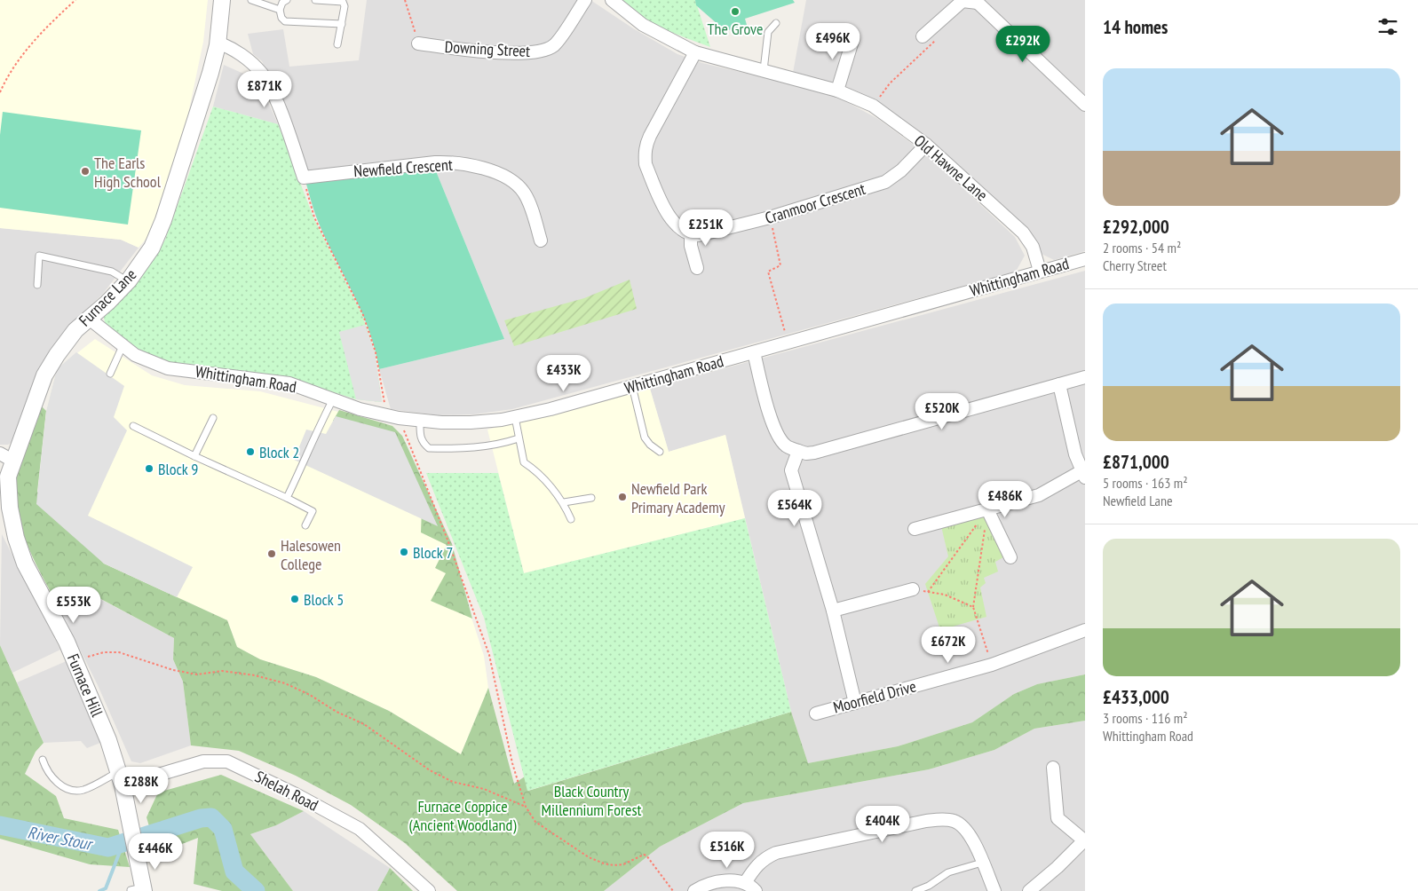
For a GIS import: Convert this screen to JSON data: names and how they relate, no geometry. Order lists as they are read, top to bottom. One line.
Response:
{"streets":{"street":["Downing Street","Newfield Crescent","Old Hawne Lane","Cranmoor Crescent","Whittingham Road","Furnace Lane","Furnace Hill","Moorfield Drive","Shelah Road"]},"crossings":[["Old Hawne Lane","Cranmoor Crescent"],["Old Hawne Lane","Whittingham Road"],["Whittingham Road","Furnace Lane"],["Furnace Lane","Furnace Hill"],["Furnace Hill","Shelah Road"]],"water":["River Stour"],"parks":["Black Country Millennium Forest","Furnace Coppice (Ancient Woodland)"],"places":["The Grove","The Earls High School","Block 2","Block 9","Newfield Park Primary Academy","Block 7","Halesowen College","Block 5"],"page":{"heading":"14 homes","price":["£496K","£292K","£871K","£251K","£433K","£520K","£486K","£564K","£553K","£672K","£288K","£404K","£516K","£446K"],"list":[{"name":"£292,000","note":"2 rooms · 54 m² · Cherry Street"},{"name":"£871,000","note":"5 rooms · 163 m² · Newfield Lane"},{"name":"£433,000","note":"3 rooms · 116 m² · Whittingham Road"}]}}
